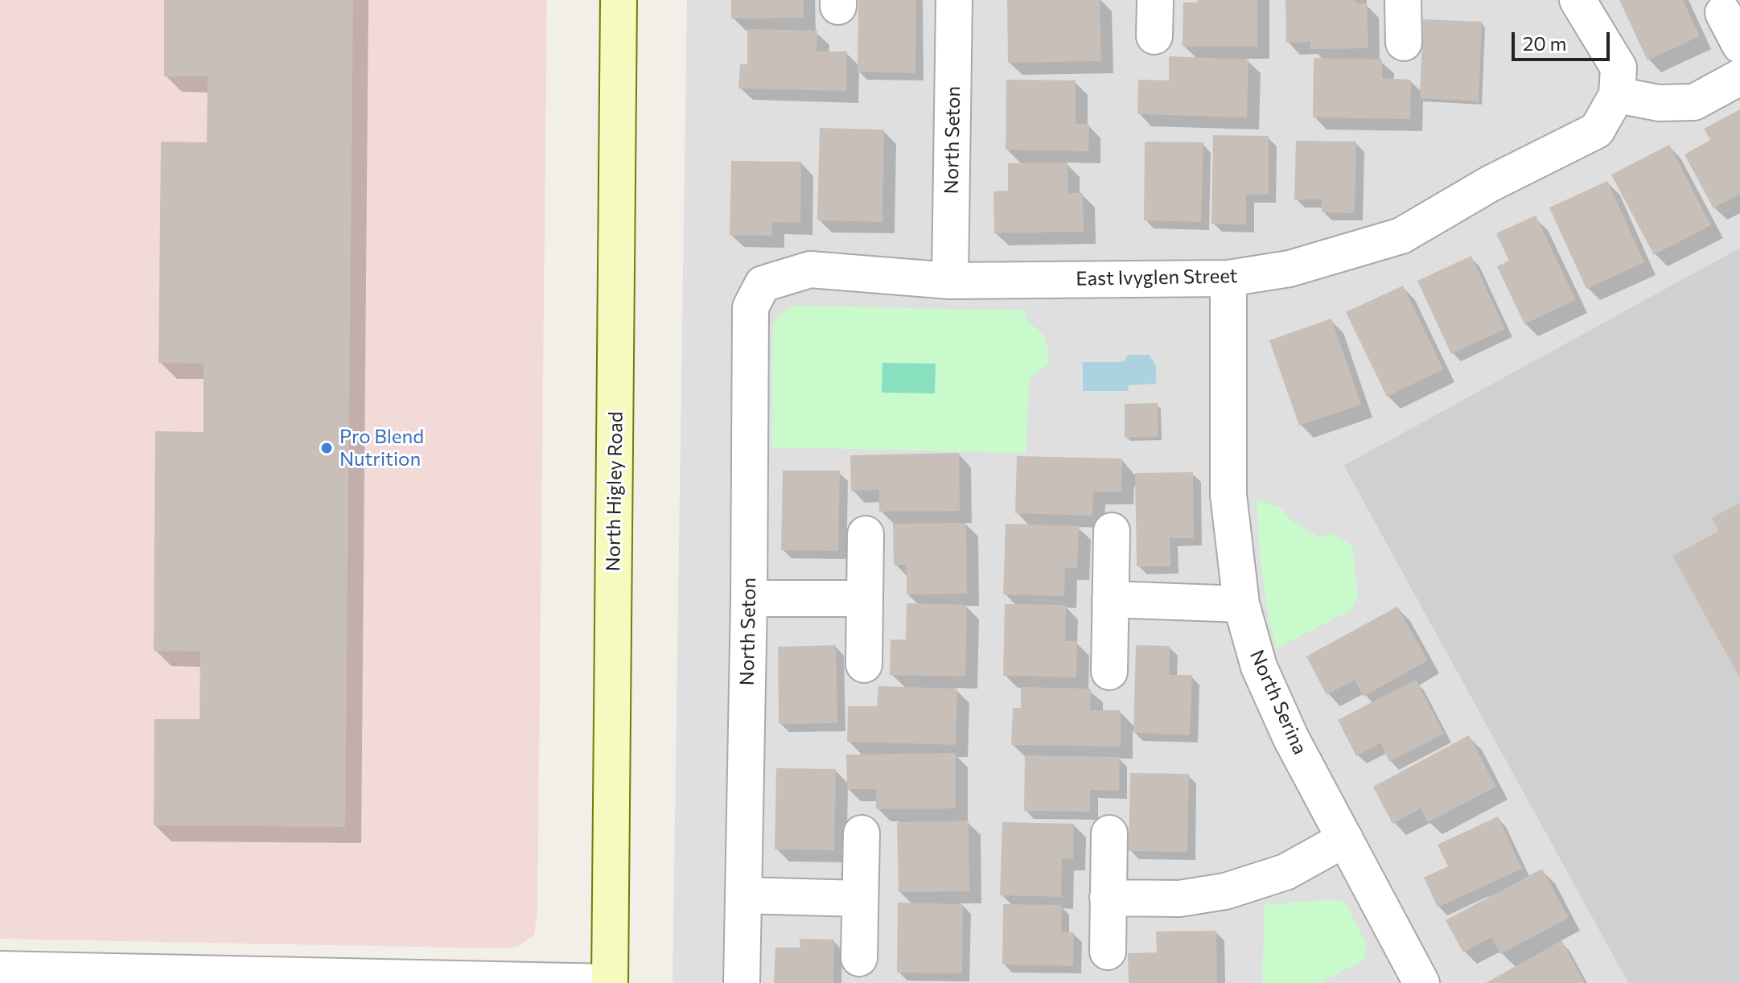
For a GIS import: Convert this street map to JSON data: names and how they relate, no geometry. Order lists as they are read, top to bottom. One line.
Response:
{"streets":{"main road":["North Higley Road"],"street":["North Seton","East Ivyglen Street","North Serina"]},"crossings":[["North Seton","East Ivyglen Street"],["East Ivyglen Street","North Serina"]],"places":["Pro Blend Nutrition"],"scale_bar":"20 m"}
